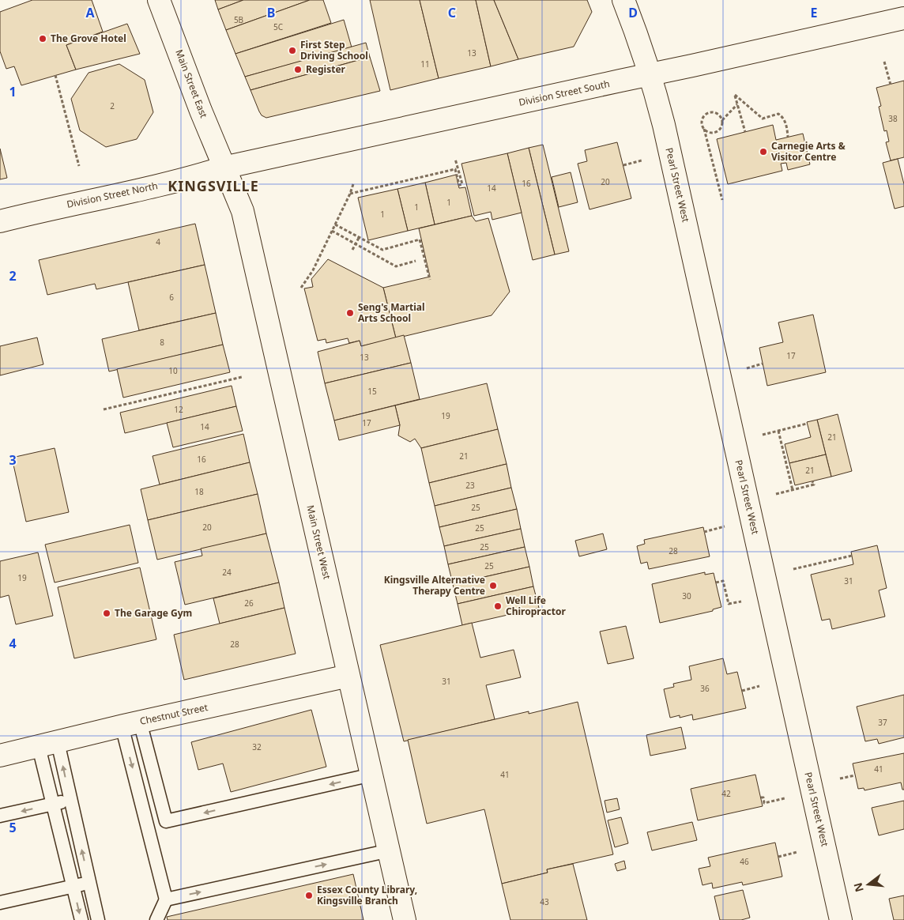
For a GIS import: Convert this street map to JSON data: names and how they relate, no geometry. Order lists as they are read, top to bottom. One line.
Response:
{"streets":{"street":["Main Street East","Division Street South","Pearl Street West","Division Street North","Main Street West","Chestnut Street"]},"crossings":[["Main Street East","Division Street South"],["Main Street East","Division Street North"],["Main Street East","Main Street West"],["Division Street South","Pearl Street West"],["Division Street South","Division Street North"],["Division Street South","Main Street West"],["Division Street North","Main Street West"],["Main Street West","Chestnut Street"]],"districts":["KINGSVILLE"],"places":["The Grove Hotel","First Step Driving School","Register","Carnegie Arts & Visitor Centre","Seng's Martial Arts School","Kingsville Alternative Therapy Centre","Well Life Chiropractor","The Garage Gym","Essex County Library, Kingsville Branch"],"house_numbers":["5B","5C","13","11","2","38","20","16","14","1","1","1","4","6","8","17","13","10","15","12","19","17","14","21","21","16","21","23","18","25","20","25","25","28","25","24","19","31","30","26","28","31","36","37","32","41","41","42","46","43"],"north":"left","grid":{"columns":["A","B","C","D","E"],"rows":["1","2","3","4","5"]}}
